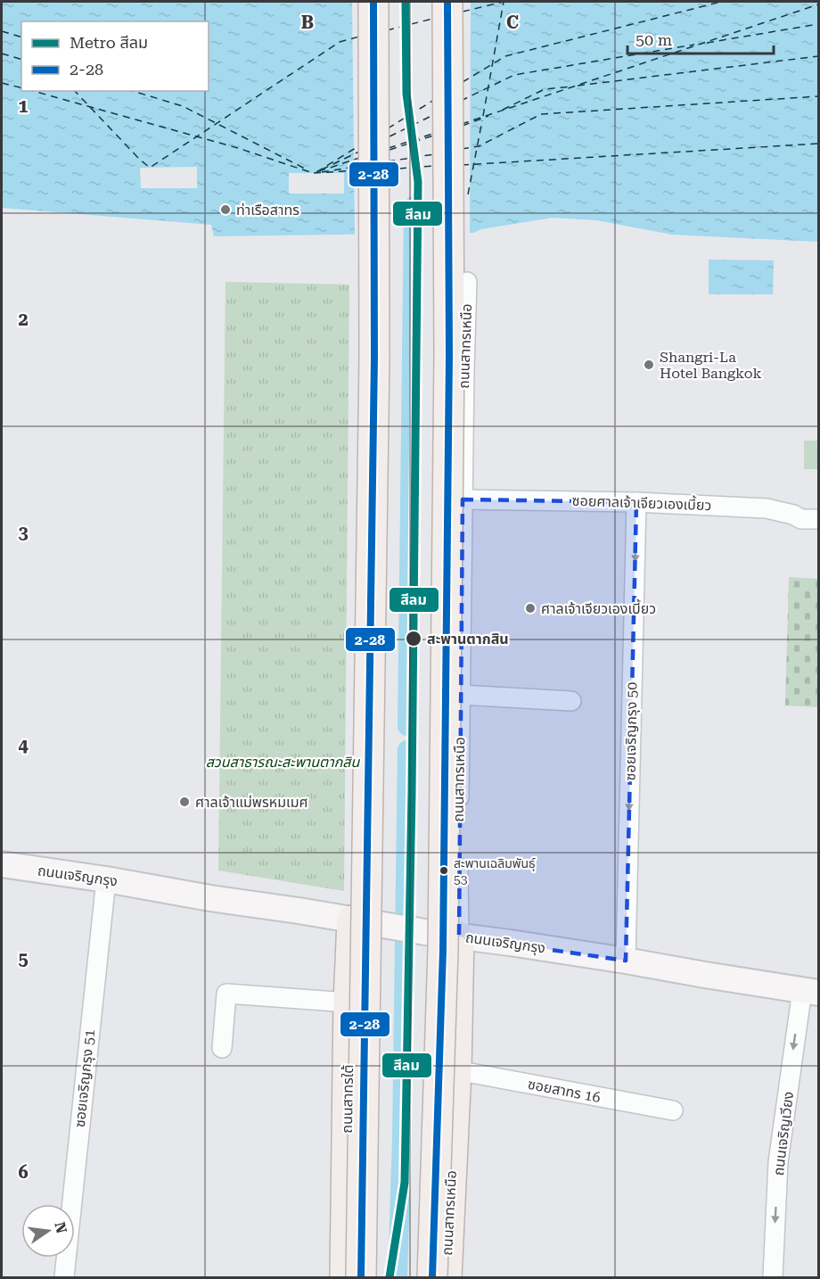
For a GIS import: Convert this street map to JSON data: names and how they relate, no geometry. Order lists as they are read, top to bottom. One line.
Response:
{"streets":{"main road":["ถนนสาทรเหนือ","ถนนเจริญกรุง","ถนนสาทรใต้"],"street":["ซอยศาลเจ้าเจียวเองเบี้ยว","ซอยเจริญกรุง 50","ซอยเจริญกรุง 51","ซอยสาทร 16","ถนนเจริญเวียง"]},"crossings":[["ถนนสาทรเหนือ","ซอยศาลเจ้าเจียวเองเบี้ยว"],["ถนนสาทรเหนือ","ถนนเจริญกรุง"],["ถนนสาทรเหนือ","ซอยสาทร 16"],["ซอยศาลเจ้าเจียวเองเบี้ยว","ซอยเจริญกรุง 50"],["ซอยเจริญกรุง 50","ถนนเจริญกรุง"],["ถนนเจริญกรุง","ซอยเจริญกรุง 51"],["ถนนเจริญกรุง","ถนนสาทรใต้"],["ถนนเจริญกรุง","ถนนเจริญเวียง"]],"one_way":["ซอยเจริญกรุง 50","ถนนเจริญเวียง"],"parks":["สวนสาธารณะสะพานตากสิน"],"places":["ท่าเรือสาทร","Shangri-La Hotel Bangkok","ศาลเจ้าเจียวเองเบี้ยว","สะพานตากสิน","ศาลเจ้าแม่พรหมเมศ","สะพานเฉลิมพันธุ์ 53"],"lines":["metro line สีลม","transit line 2-28"],"legend":["Metro สีลม","2-28"],"scale_bar":"50 m","north":"right","grid":{"columns":["B","C"],"rows":["1","2","3","4","5","6"]}}
